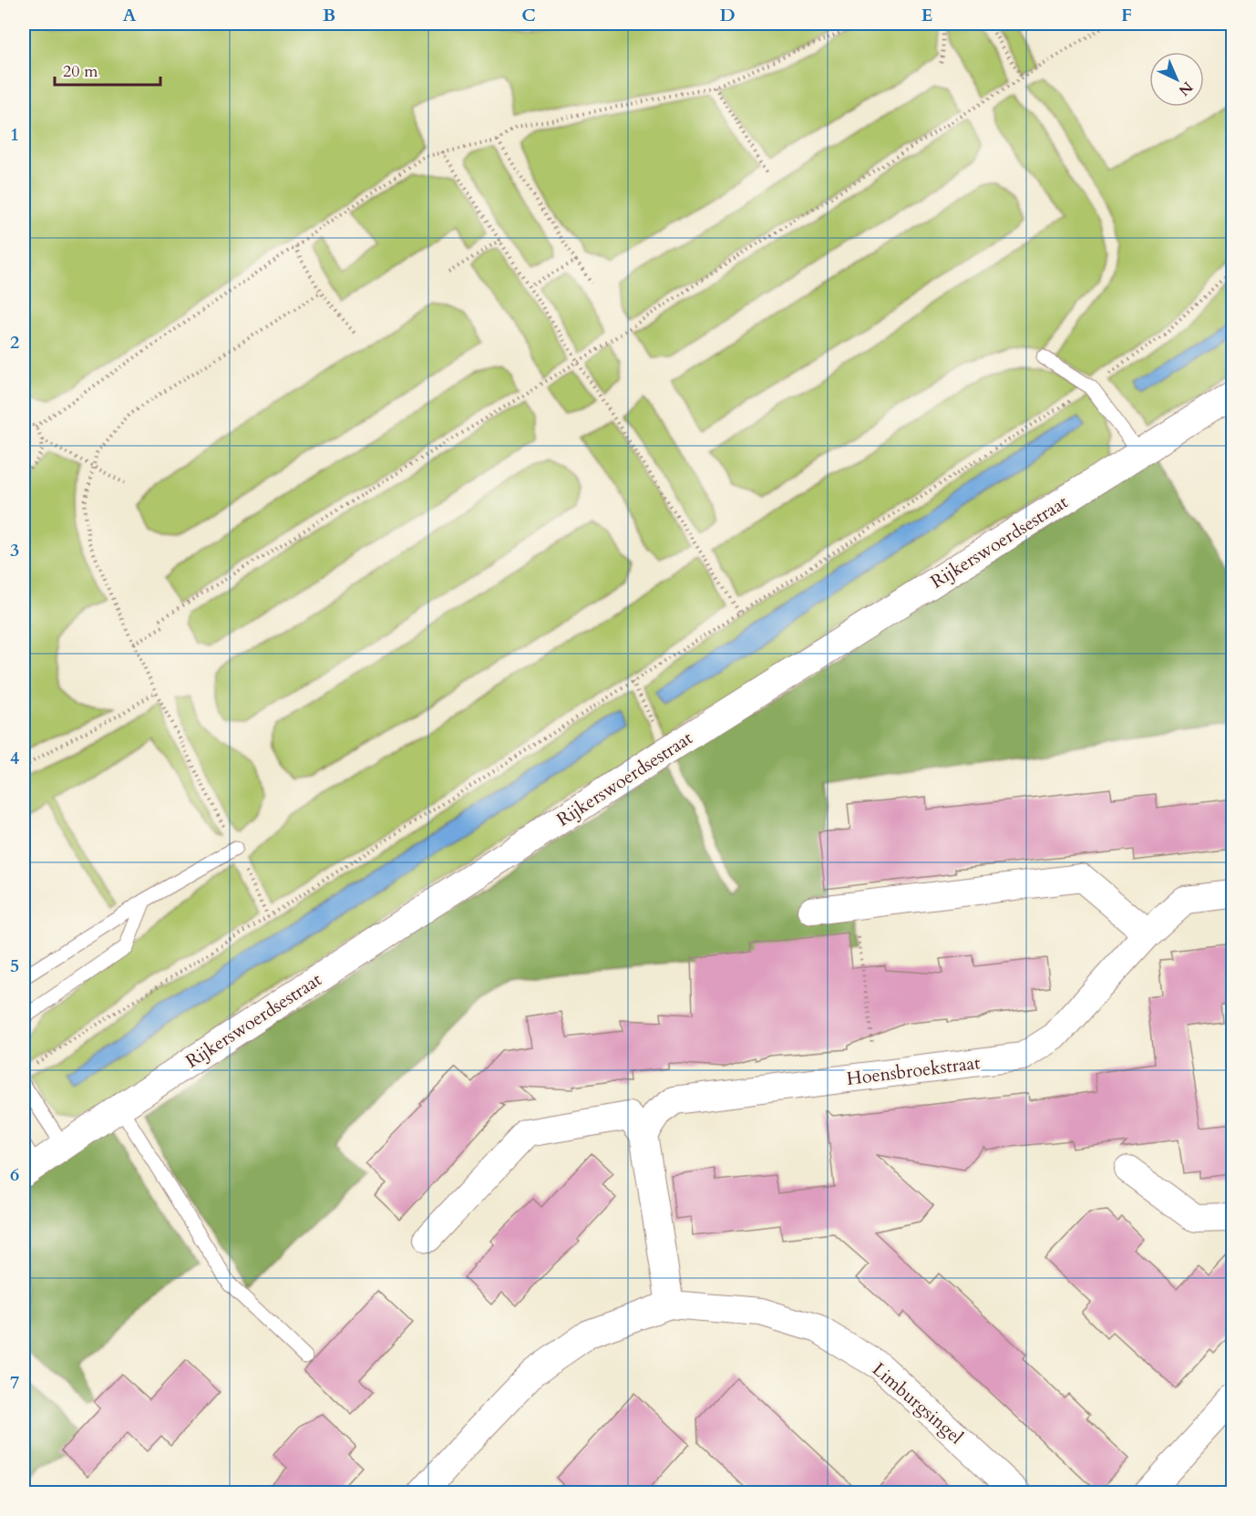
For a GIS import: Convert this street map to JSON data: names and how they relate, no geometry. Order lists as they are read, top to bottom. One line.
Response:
{"streets":{"street":["Rijkerswoerdsestraat","Hoensbroekstraat","Limburgsingel"]},"scale_bar":"20 m","north":"bottom right","grid":{"columns":["A","B","C","D","E","F"],"rows":["1","2","3","4","5","6","7"]}}
